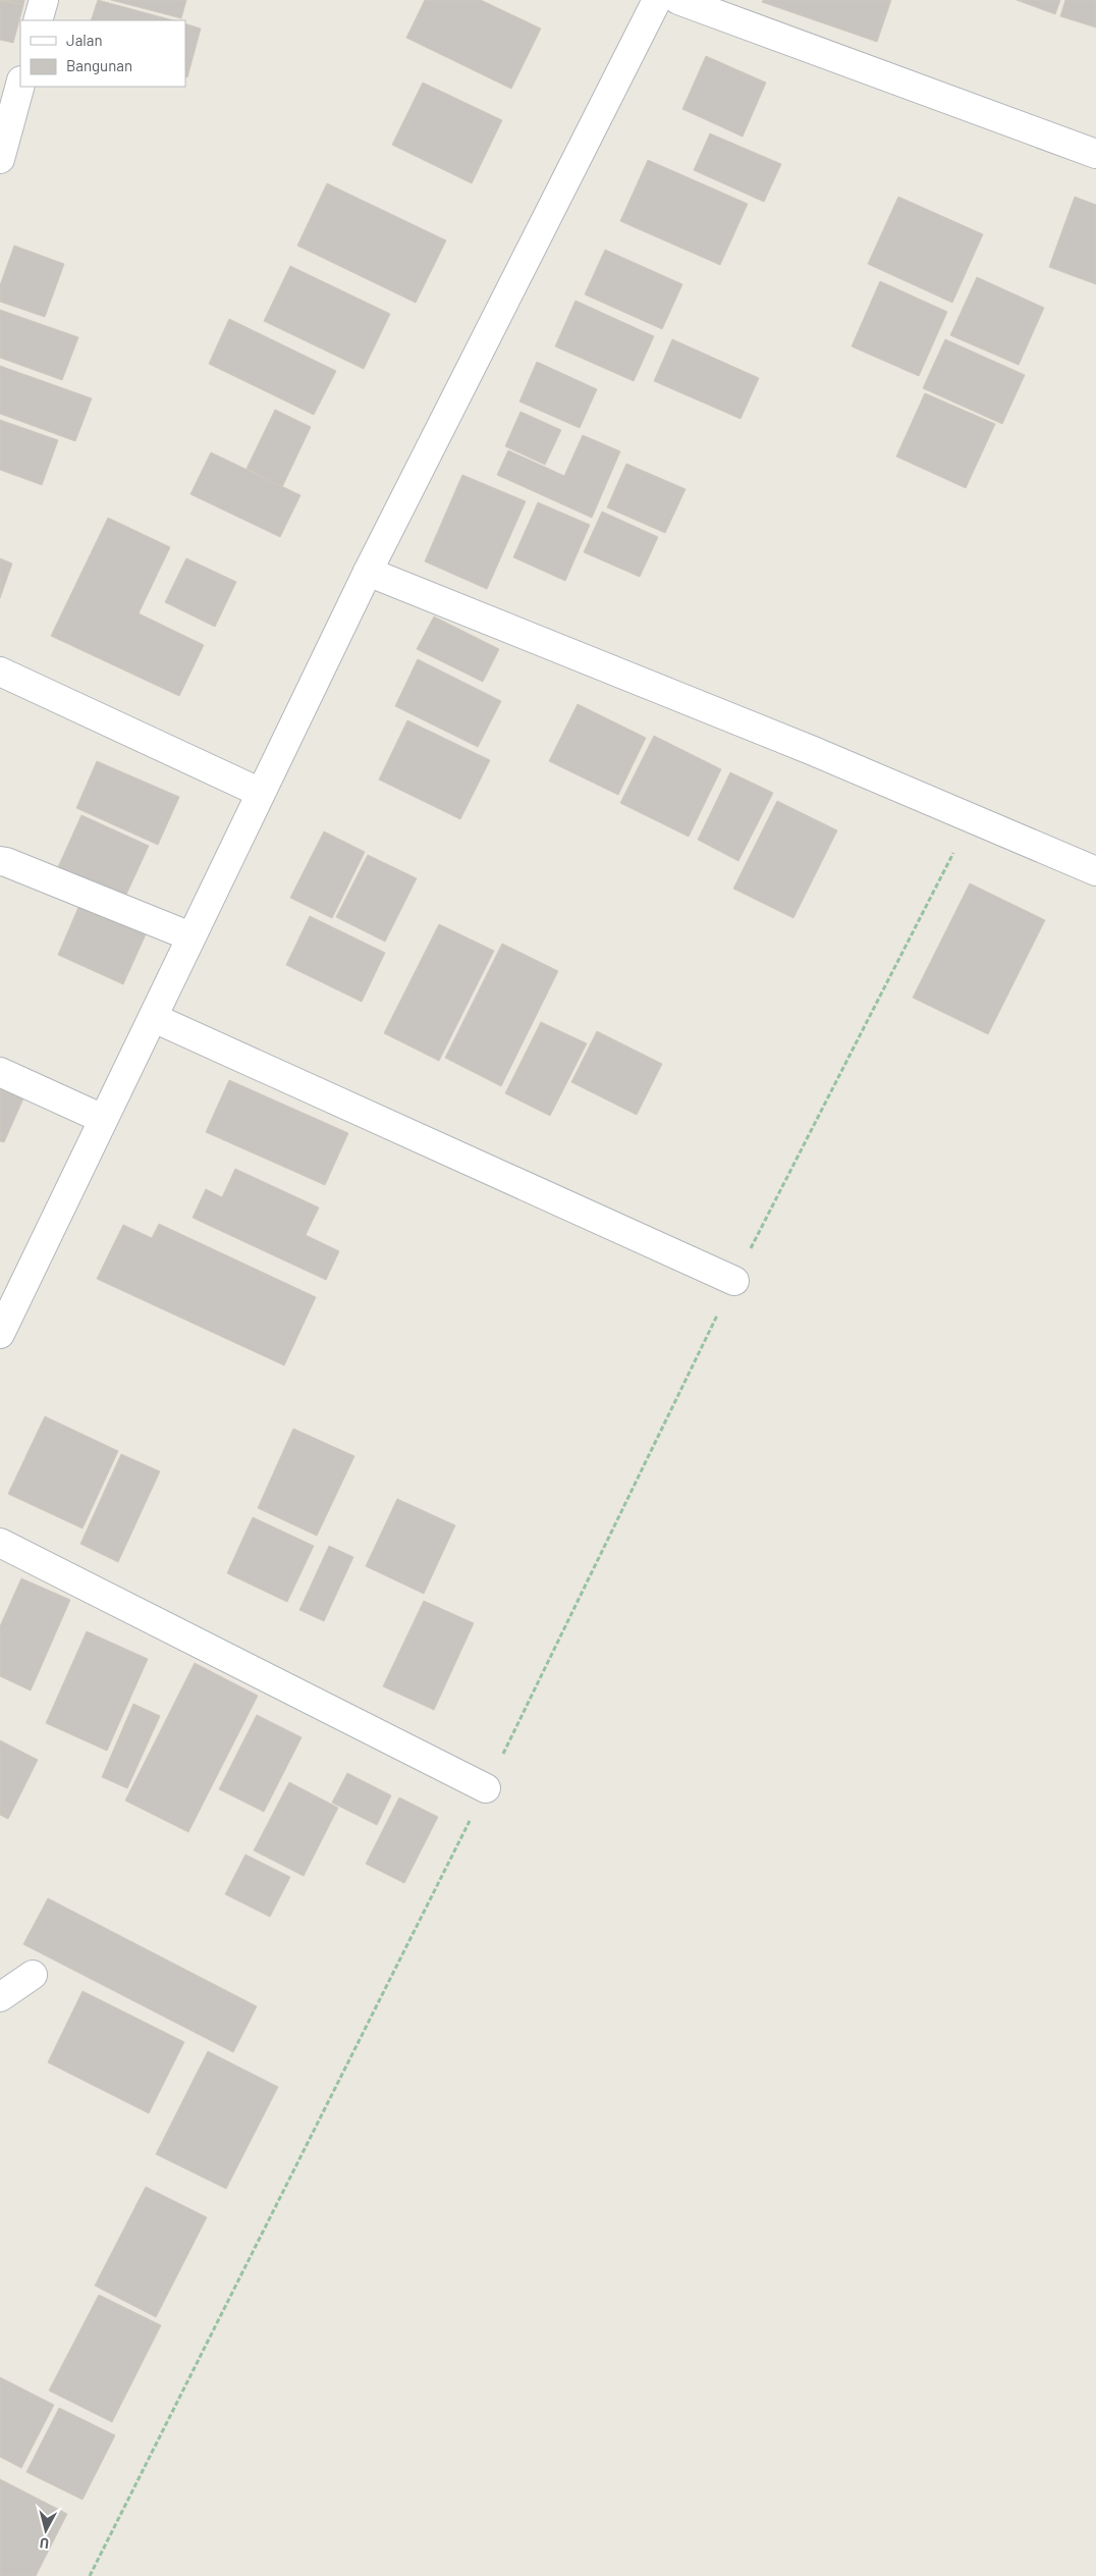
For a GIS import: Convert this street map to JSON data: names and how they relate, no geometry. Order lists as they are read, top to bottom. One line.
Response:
{"legend":["Jalan","Bangunan"],"north":"bottom"}
